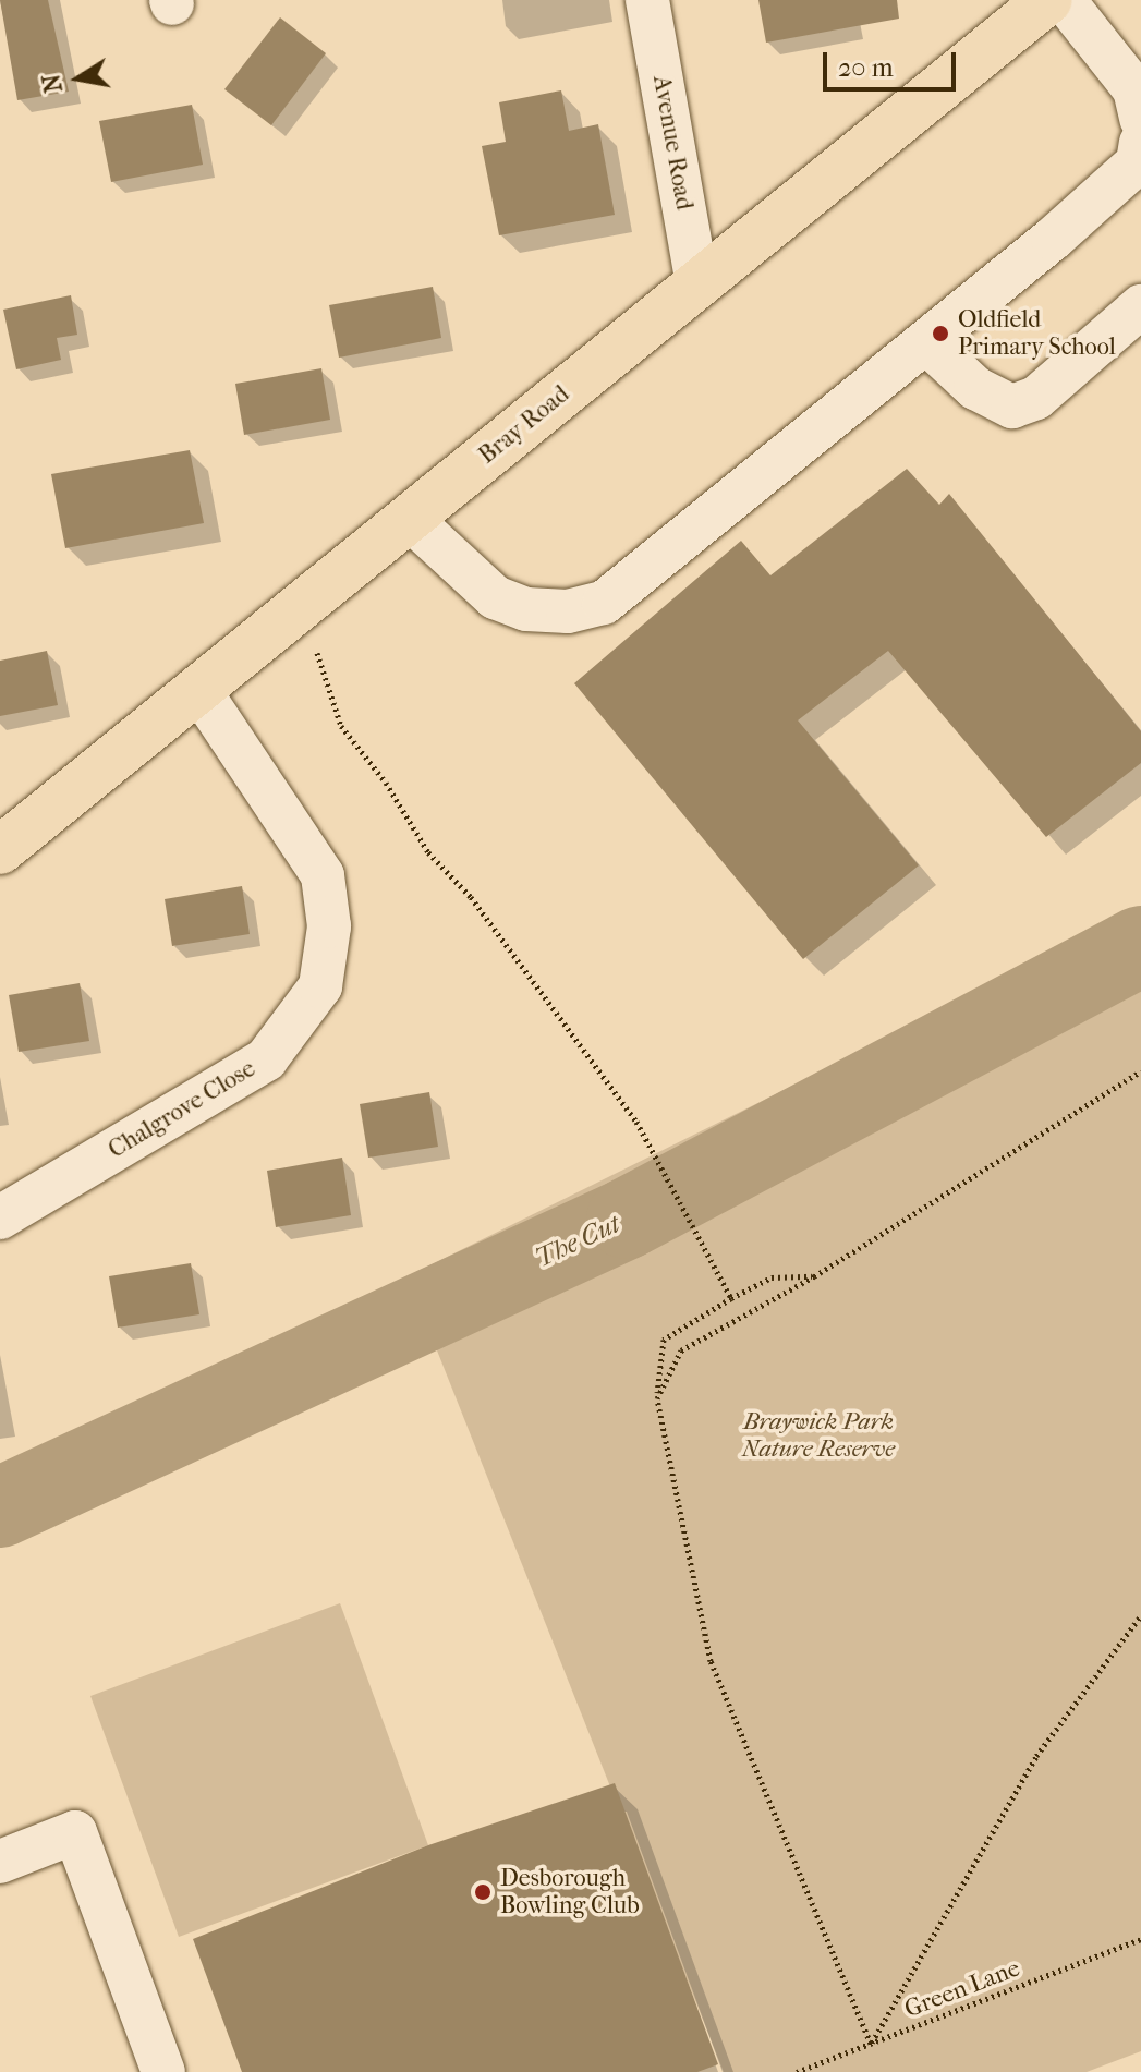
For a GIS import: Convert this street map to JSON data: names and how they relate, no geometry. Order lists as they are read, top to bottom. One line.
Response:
{"streets":{"main road":["Bray Road"],"street":["Avenue Road","Chalgrove Close"],"path":["Green Lane"]},"crossings":[["Avenue Road","Bray Road"],["Bray Road","Chalgrove Close"]],"water":["The Cut"],"parks":["Braywick Park Nature Reserve"],"places":["Oldfield Primary School","Desborough Bowling Club"],"scale_bar":"20 m","north":"left"}
